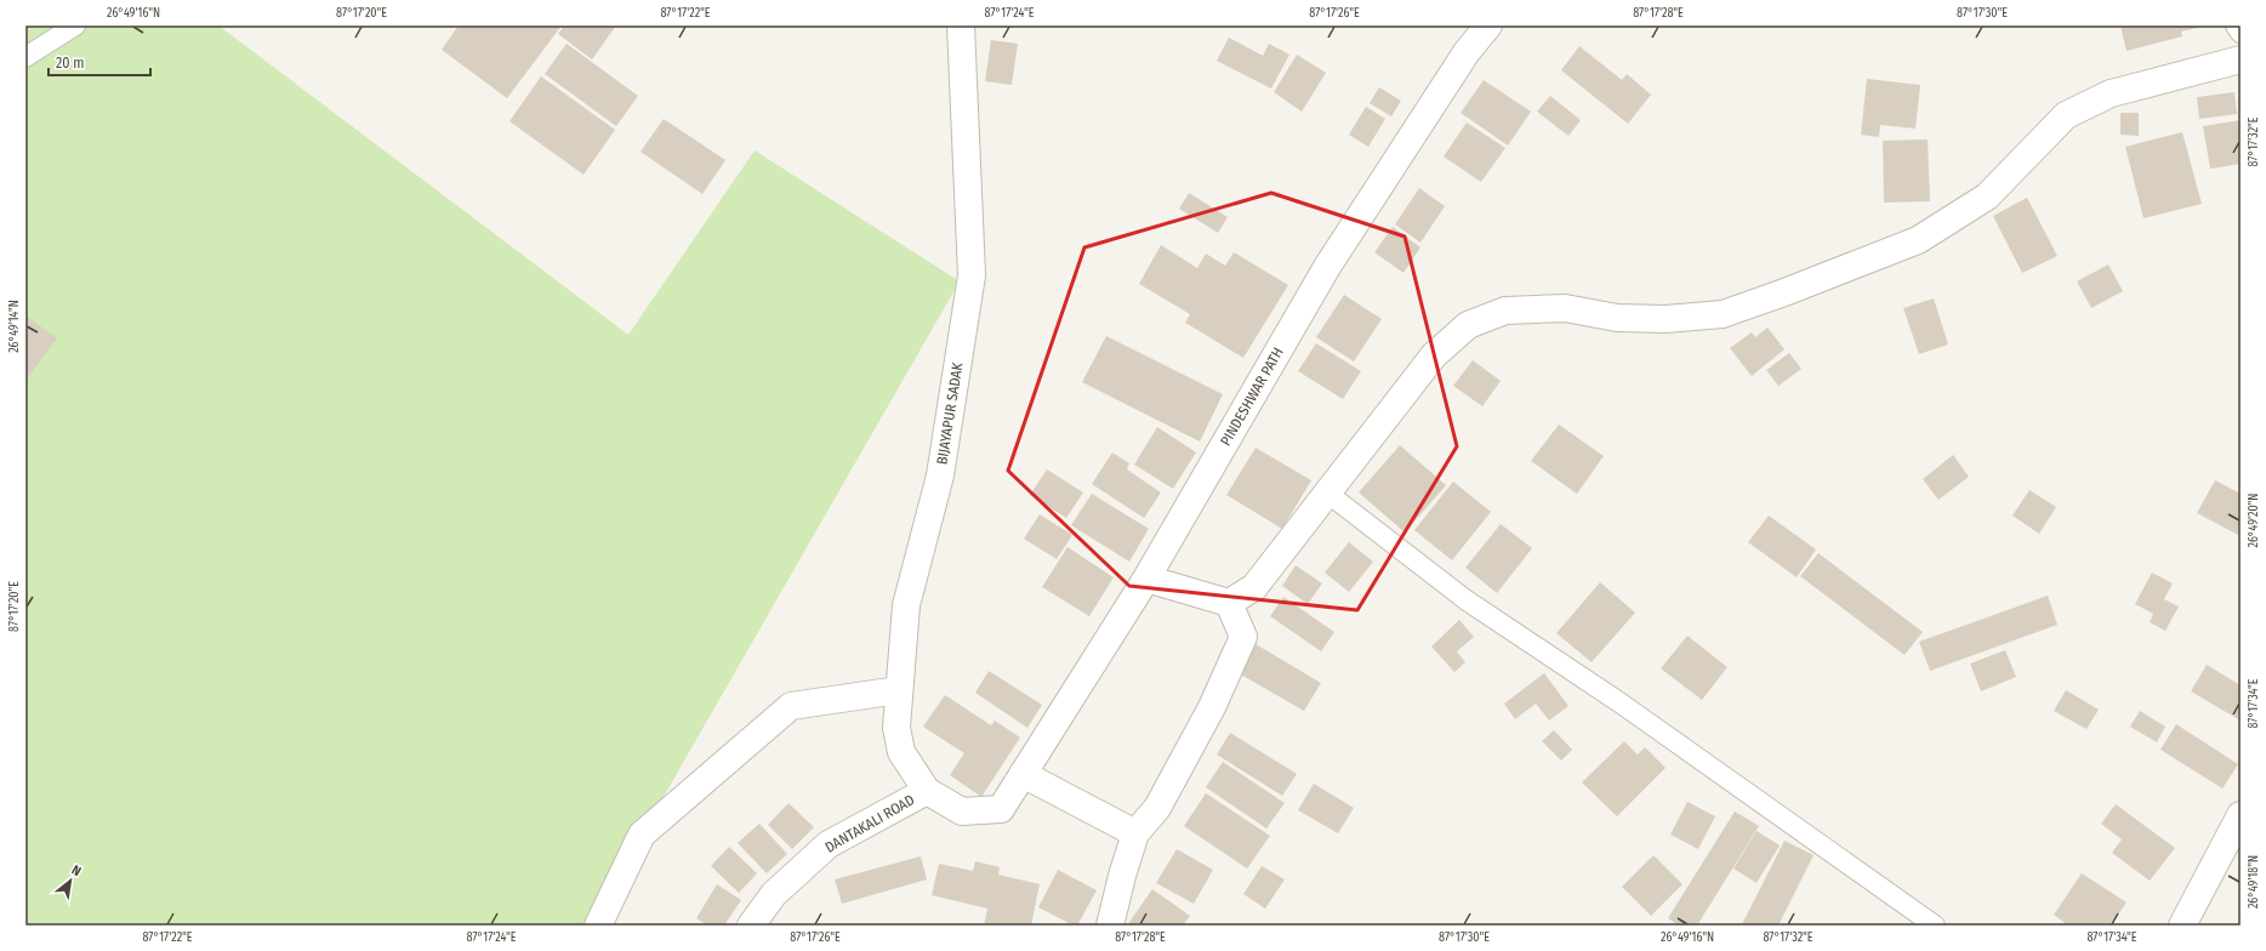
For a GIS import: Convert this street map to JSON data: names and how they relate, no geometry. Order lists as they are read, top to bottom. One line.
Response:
{"streets":{"street":["PINDESHWAR PATH","BIJAYAPUR SADAK","DANTAKALI ROAD"]},"crossings":[["PINDESHWAR PATH","DANTAKALI ROAD"],["BIJAYAPUR SADAK","DANTAKALI ROAD"]],"scale_bar":"20 m","north":"top right","coordinates":["26°49'16\"N","87°17'20\"E","87°17'22\"E","87°17'24\"E","87°17'26\"E","87°17'28\"E","87°17'30\"E","87°17'32\"E","26°49'14\"N","26°49'20\"N","87°17'34\"E","26°49'18\"N"]}
